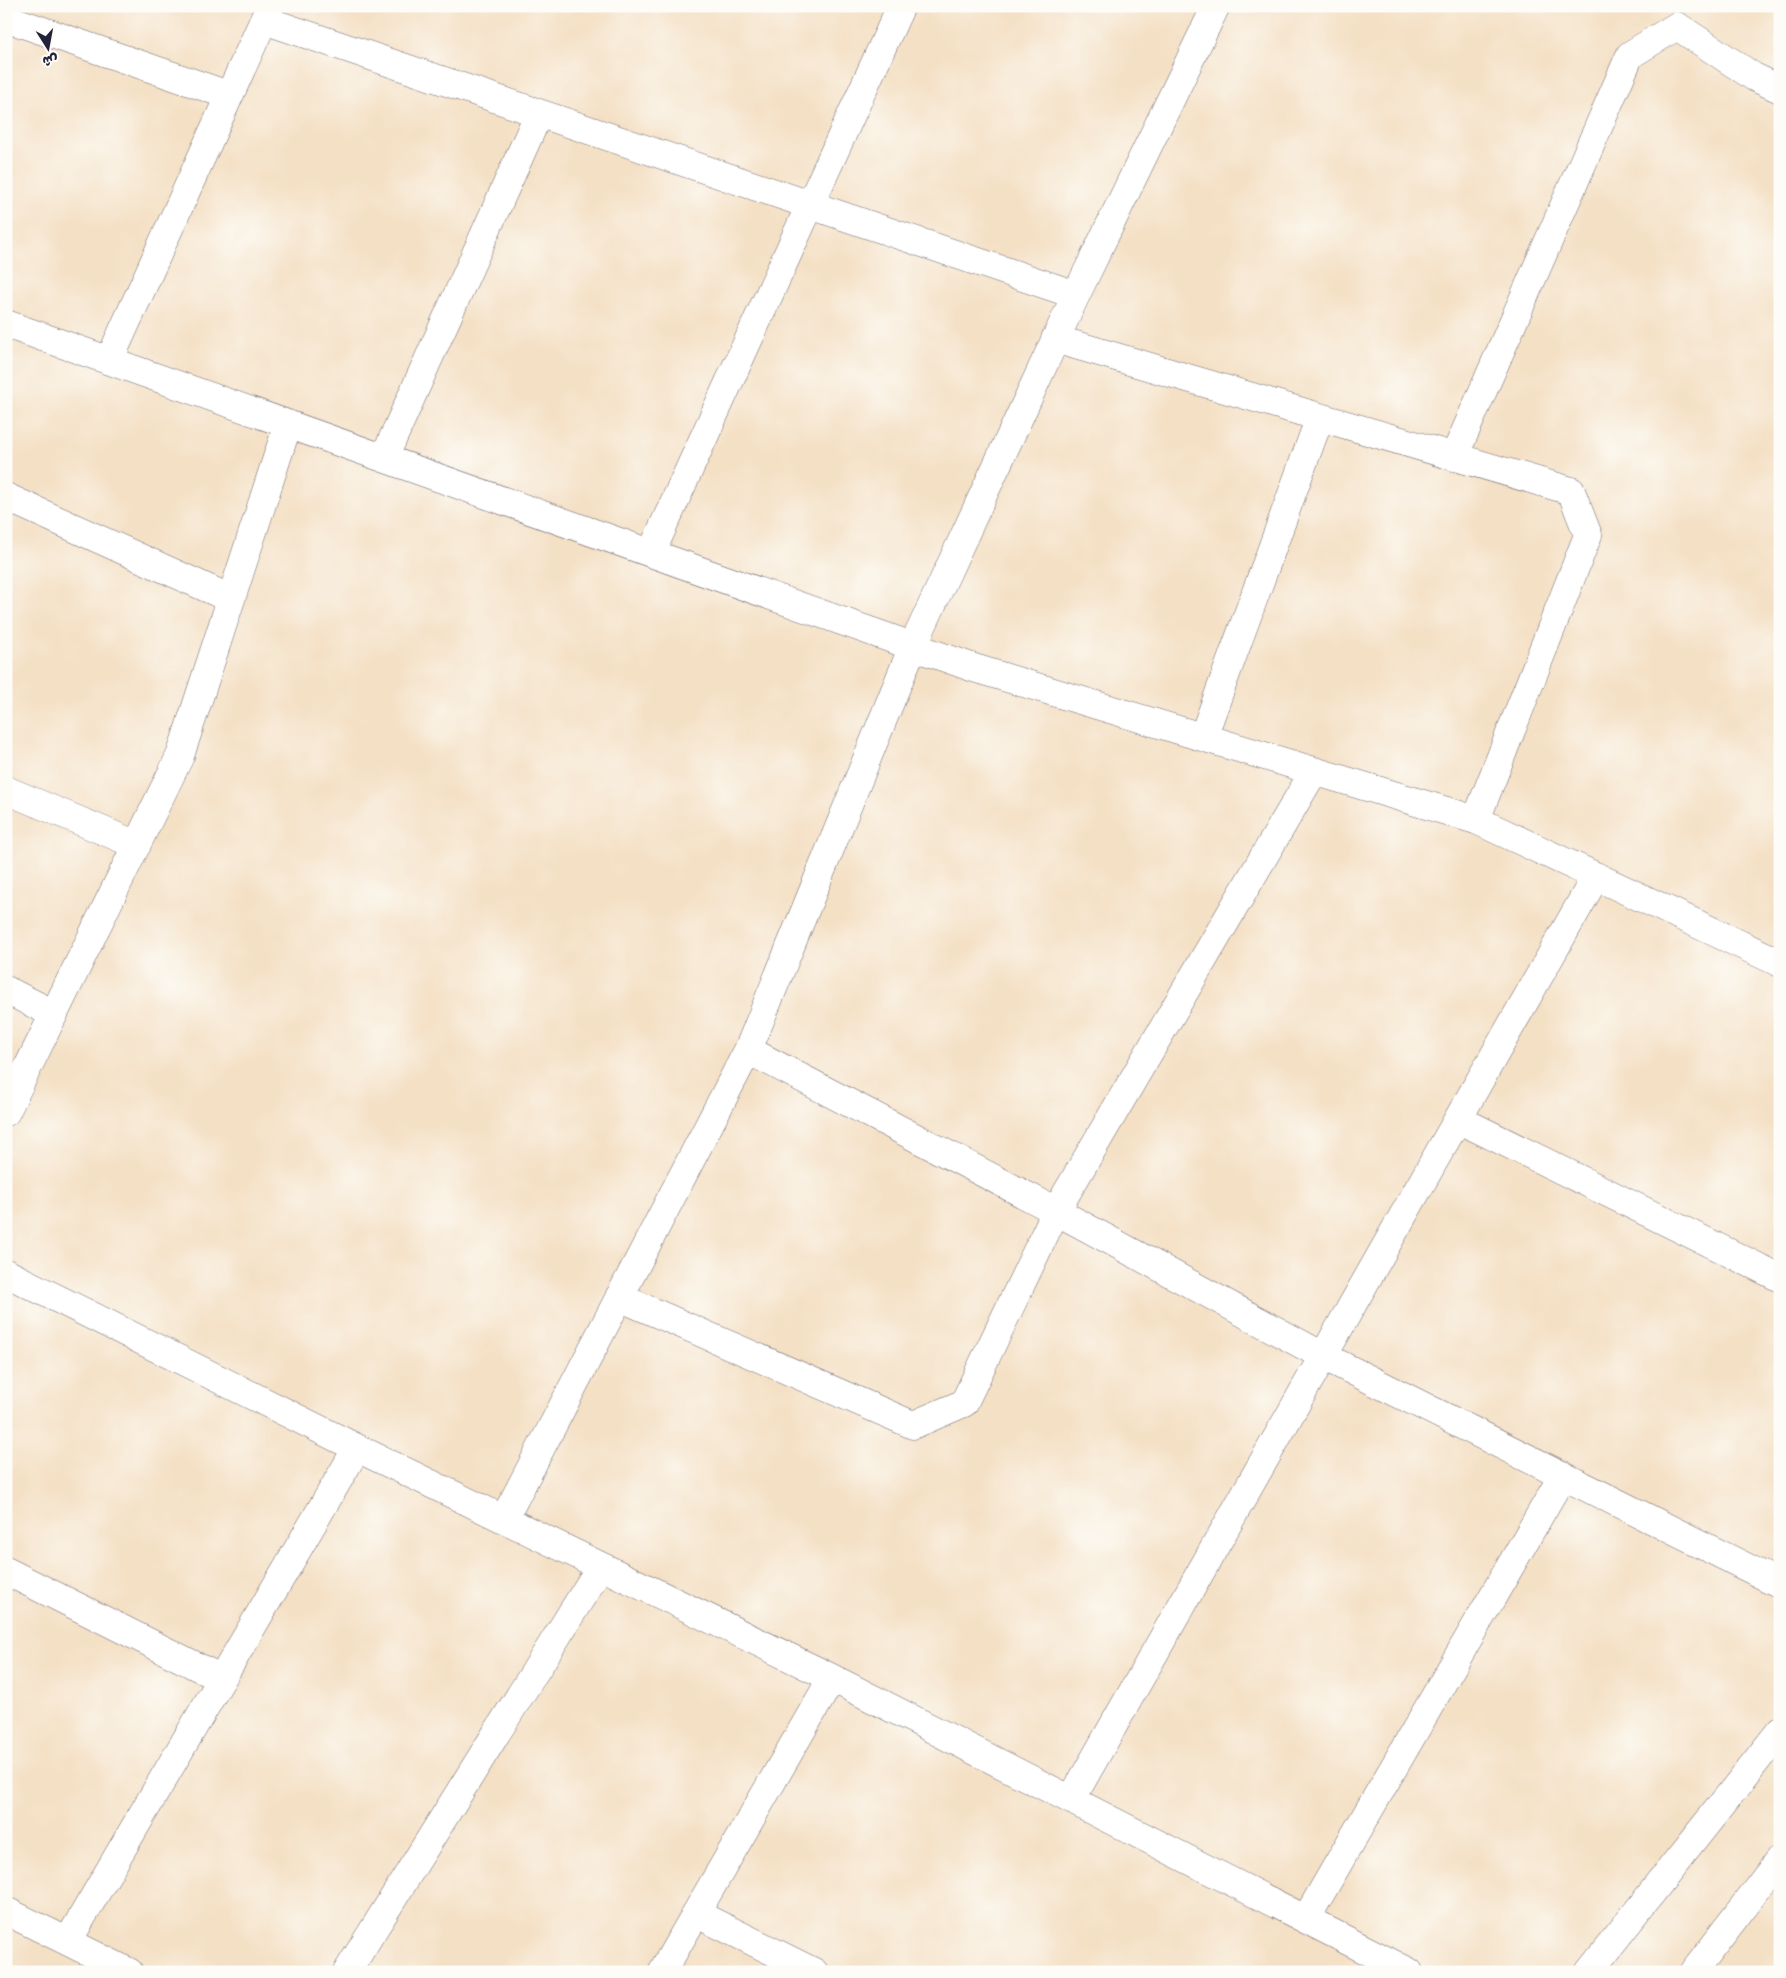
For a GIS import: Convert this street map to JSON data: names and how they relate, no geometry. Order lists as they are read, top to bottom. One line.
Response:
{"north":"bottom"}
